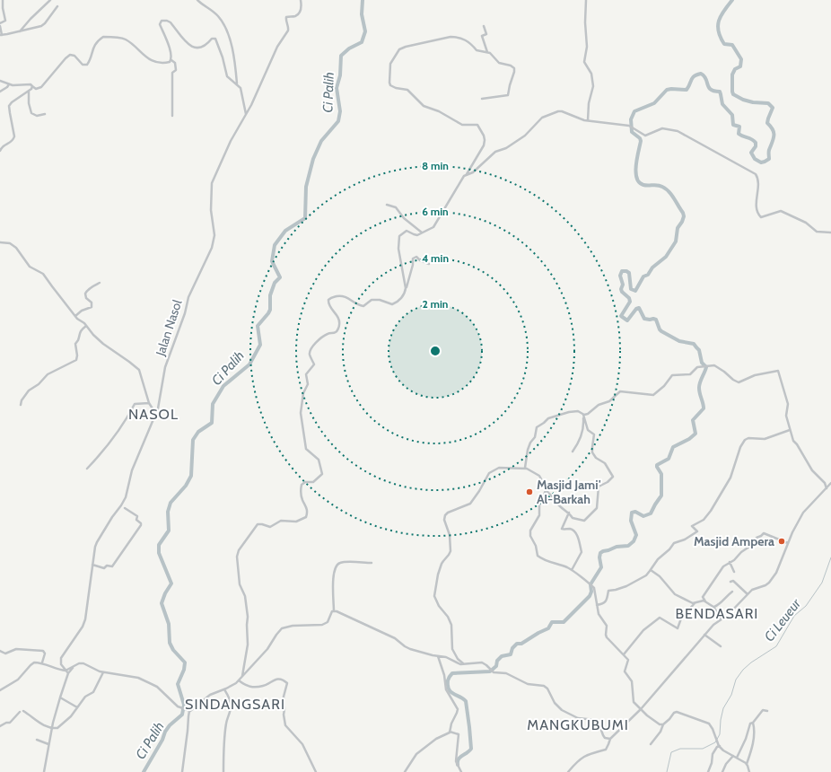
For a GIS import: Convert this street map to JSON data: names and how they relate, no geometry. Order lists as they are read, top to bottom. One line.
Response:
{"streets":{"street":["Jalan Nasol"]},"districts":["NASOL","BENDASARI","SINDANGSARI","MANGKUBUMI"],"water":["Ci Palih","Ci Leueur"],"places":["Masjid Jami' Al-Barkah","Masjid Ampera"],"rings":["8 min","6 min","4 min","2 min"]}
